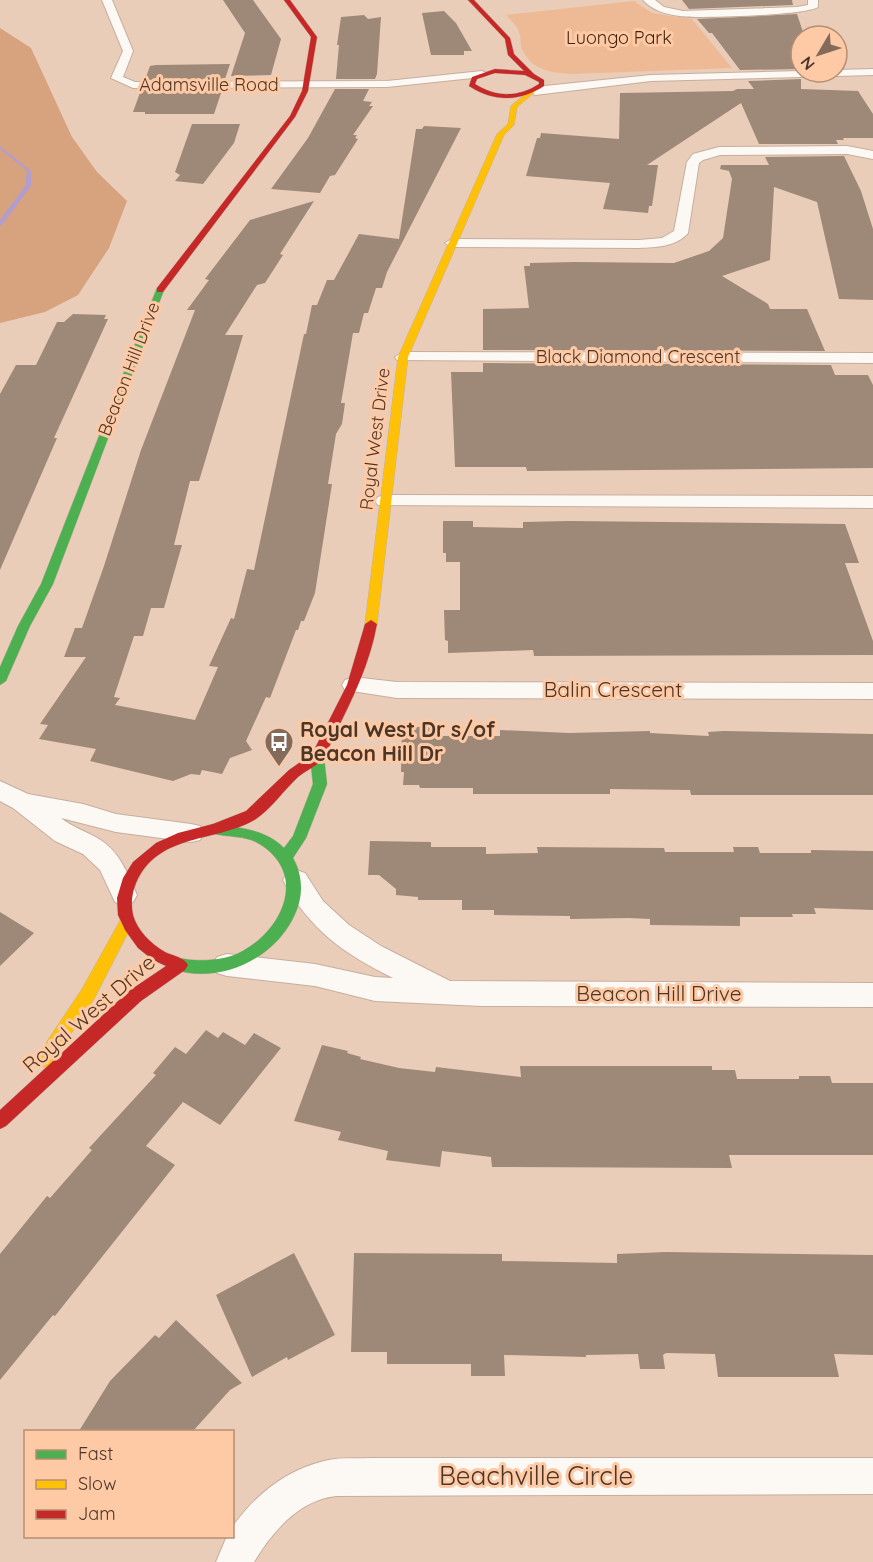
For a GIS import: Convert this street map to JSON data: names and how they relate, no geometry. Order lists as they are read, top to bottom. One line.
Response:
{"streets":{"street":["Adamsville Road","Black Diamond Crescent","Beacon Hill Drive","Royal West Drive","Balin Crescent","Beachville Circle"]},"crossings":[["Adamsville Road","Beacon Hill Drive"],["Black Diamond Crescent","Royal West Drive"],["Beacon Hill Drive","Royal West Drive"],["Royal West Drive","Balin Crescent"]],"parks":["Luongo Park"],"places":{"bus stop":["Royal West Dr s/of Beacon Hill Dr"]},"legend":["Fast","Slow","Jam"],"north":"bottom left"}
